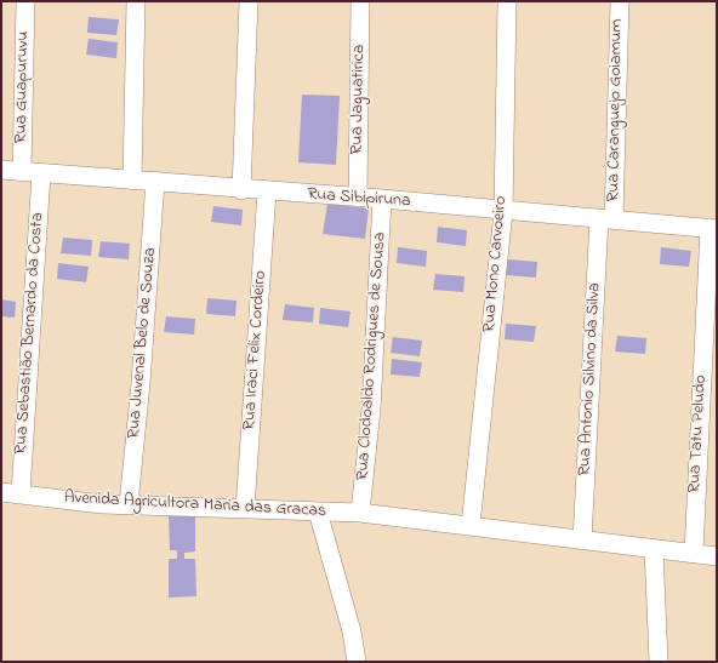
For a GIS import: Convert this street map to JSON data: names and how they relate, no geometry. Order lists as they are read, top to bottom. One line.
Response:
{"streets":{"street":["Rua Guapuruvu","Rua Jaguatirica","Rua Caranguejo Goiamum","Rua Sibipiruna","Rua Mono Carvoeiro","Rua Sebastião Bernardo da Costa","Rua Juvenal Belo de Souza","Rua Iraci Felix Cordeiro","Rua Clodoaldo Rodrigues de Sousa","Rua Antonio Silvino da Silva","Rua Tatu Peludo","Avenida Agricultora Maria das Gracas"]},"crossings":[["Rua Guapuruvu","Rua Sibipiruna"],["Rua Jaguatirica","Rua Sibipiruna"],["Rua Caranguejo Goiamum","Rua Sibipiruna"],["Rua Caranguejo Goiamum","Rua Antonio Silvino da Silva"],["Rua Sibipiruna","Rua Mono Carvoeiro"],["Rua Sibipiruna","Rua Sebastião Bernardo da Costa"],["Rua Sibipiruna","Rua Juvenal Belo de Souza"],["Rua Sibipiruna","Rua Iraci Felix Cordeiro"],["Rua Sibipiruna","Rua Clodoaldo Rodrigues de Sousa"],["Rua Sibipiruna","Rua Antonio Silvino da Silva"],["Rua Sibipiruna","Rua Tatu Peludo"],["Rua Mono Carvoeiro","Avenida Agricultora Maria das Gracas"],["Rua Sebastião Bernardo da Costa","Avenida Agricultora Maria das Gracas"],["Rua Juvenal Belo de Souza","Avenida Agricultora Maria das Gracas"],["Rua Iraci Felix Cordeiro","Avenida Agricultora Maria das Gracas"],["Rua Clodoaldo Rodrigues de Sousa","Avenida Agricultora Maria das Gracas"],["Rua Antonio Silvino da Silva","Avenida Agricultora Maria das Gracas"],["Rua Tatu Peludo","Avenida Agricultora Maria das Gracas"]]}
